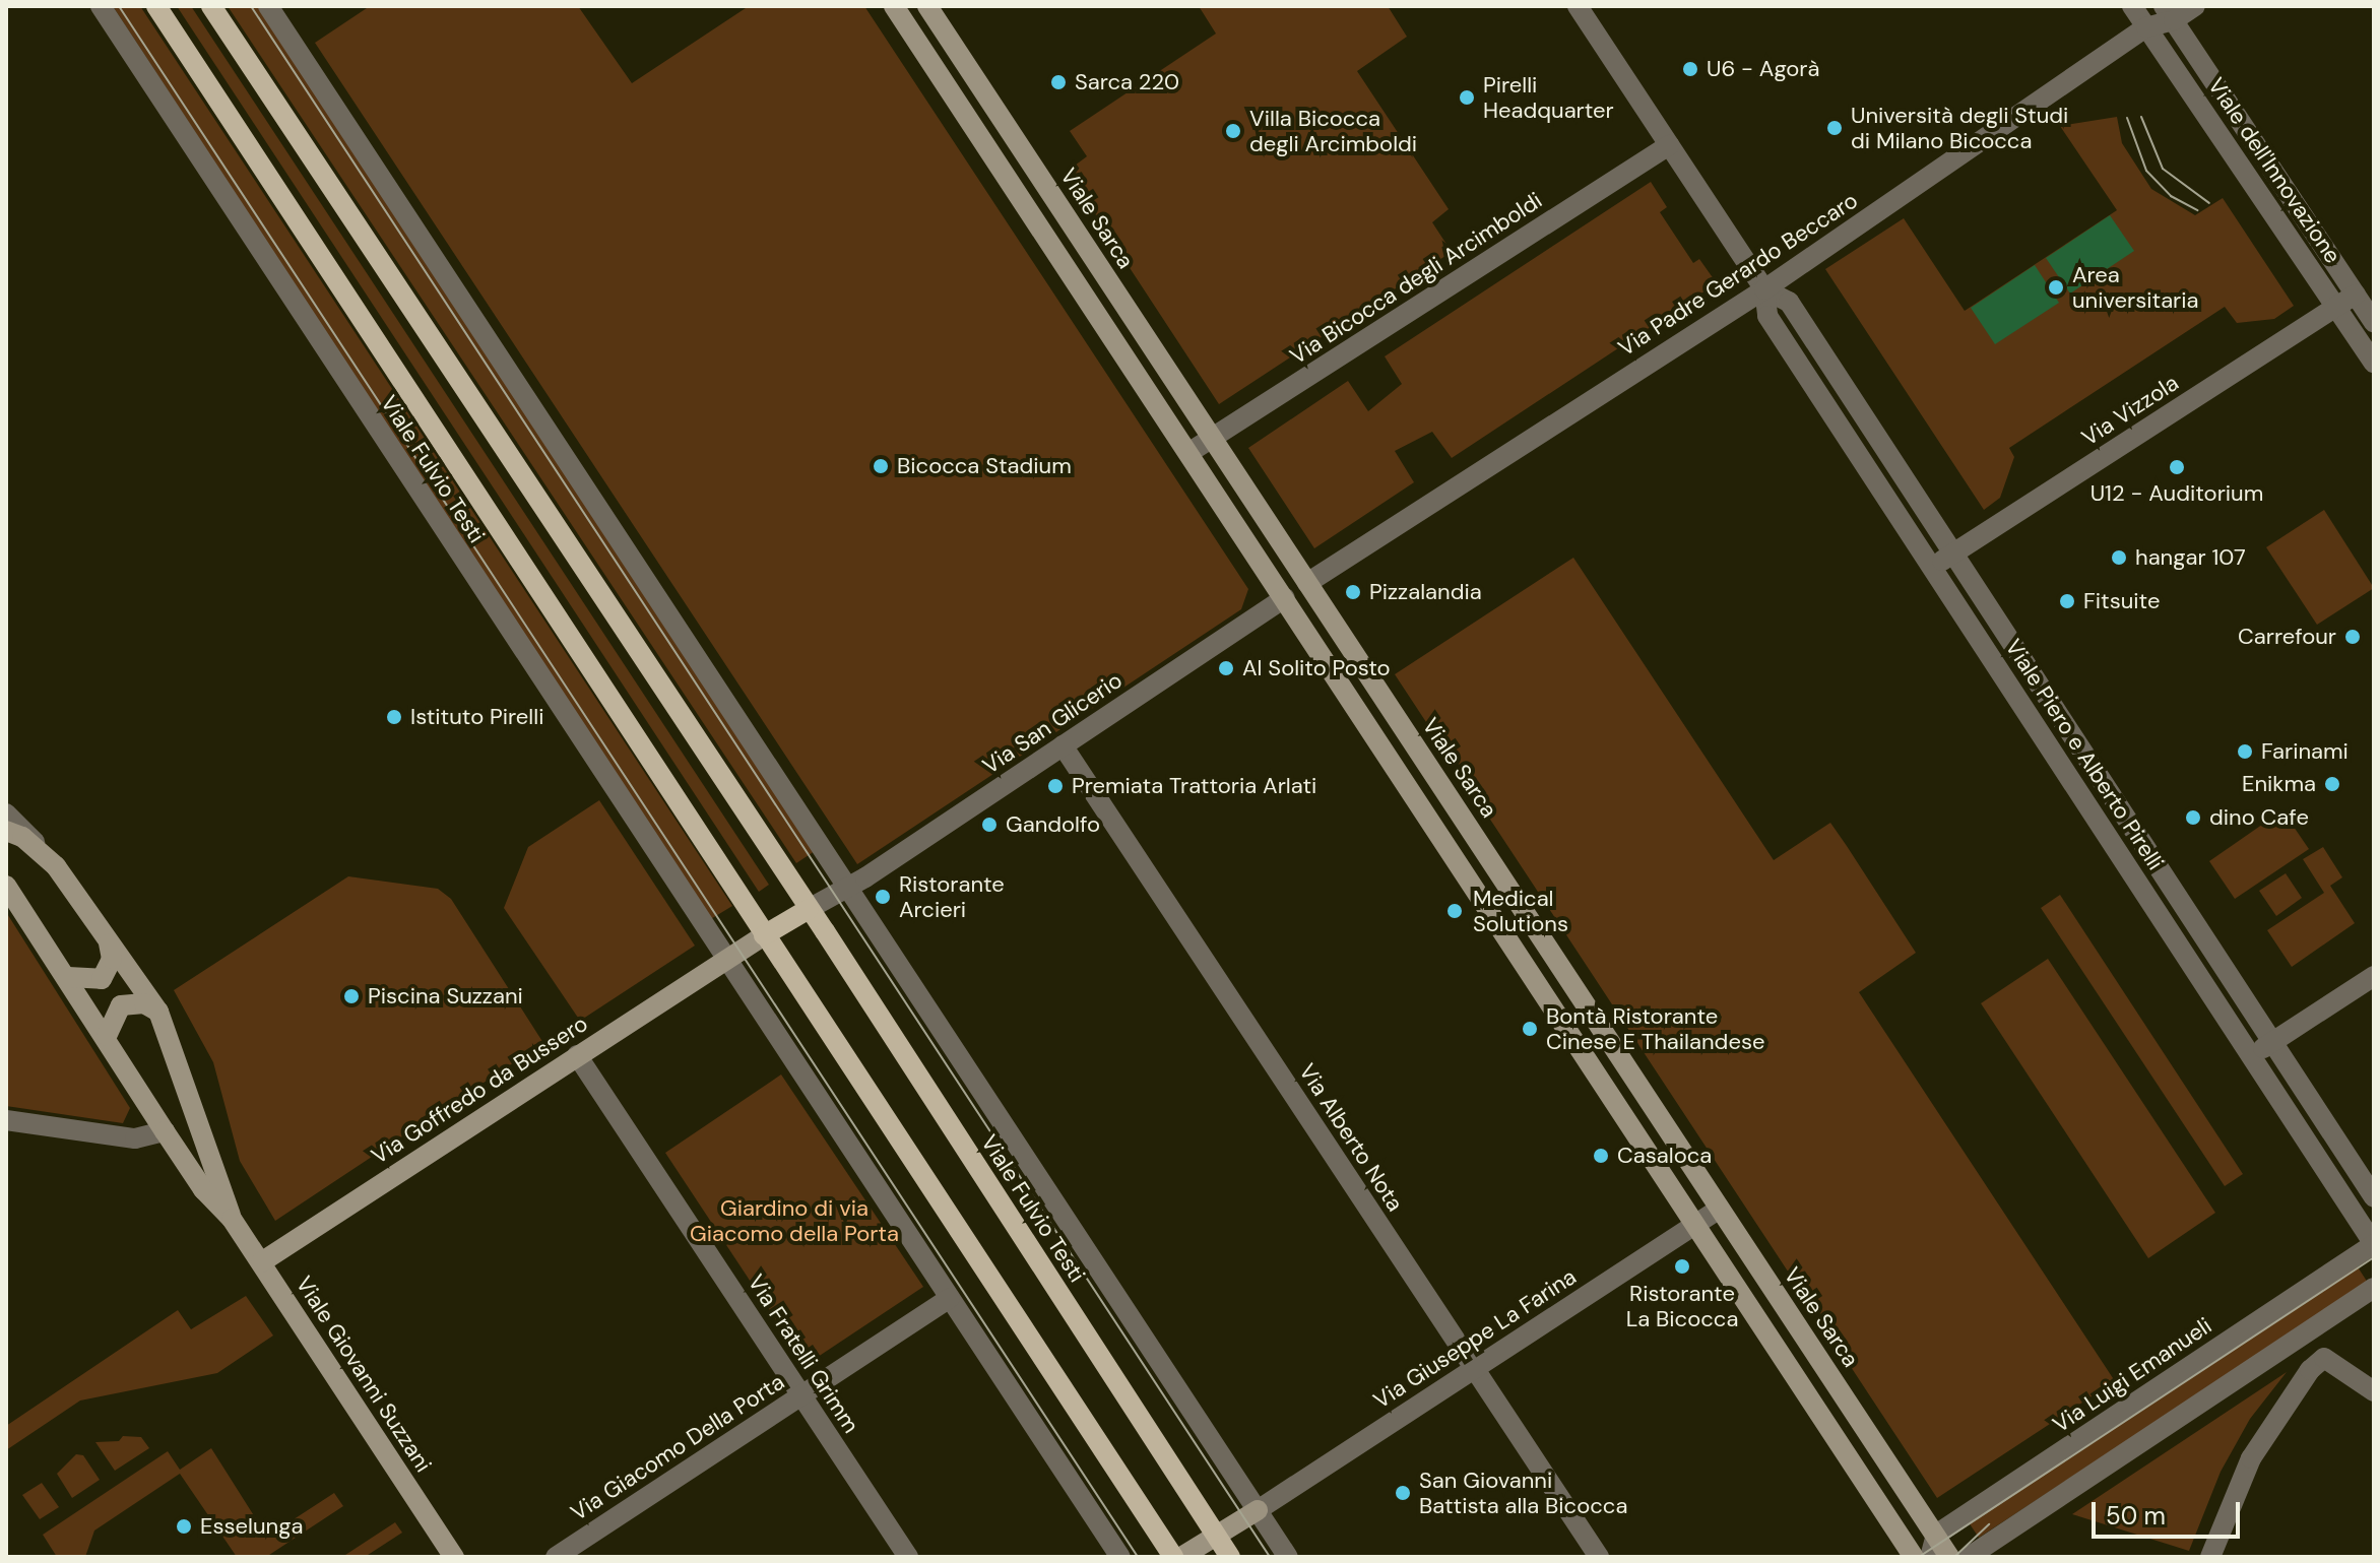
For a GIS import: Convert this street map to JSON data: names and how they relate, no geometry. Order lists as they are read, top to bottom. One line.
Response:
{"streets":{"main road":["Viale Fulvio Testi"],"street":["Viale dell'Innovazione","Viale Sarca","Via Padre Gerardo Beccaro","Via Bicocca degli Arcimboldi","Via Vizzola","Via San Glicerio","Viale Piero e Alberto Pirelli","Via Goffredo da Bussero","Via Alberto Nota","Via Giuseppe La Farina","Via Fratelli Grimm","Viale Giovanni Suzzani","Via Luigi Emanueli","Via Giacomo Della Porta"]},"crossings":[["Viale dell'Innovazione","Via Padre Gerardo Beccaro"],["Viale dell'Innovazione","Via Vizzola"],["Viale Sarca","Via Padre Gerardo Beccaro"],["Viale Sarca","Via Bicocca degli Arcimboldi"],["Viale Sarca","Via Giuseppe La Farina"],["Viale Sarca","Via Luigi Emanueli"],["Via Padre Gerardo Beccaro","Viale Piero e Alberto Pirelli"],["Via Bicocca degli Arcimboldi","Viale Piero e Alberto Pirelli"],["Via Vizzola","Viale Piero e Alberto Pirelli"],["Viale Fulvio Testi","Via San Glicerio"],["Viale Fulvio Testi","Via Goffredo da Bussero"],["Viale Fulvio Testi","Via Giuseppe La Farina"],["Viale Fulvio Testi","Via Giacomo Della Porta"],["Via San Glicerio","Via Alberto Nota"],["Viale Piero e Alberto Pirelli","Via Luigi Emanueli"],["Via Goffredo da Bussero","Via Fratelli Grimm"],["Via Goffredo da Bussero","Viale Giovanni Suzzani"],["Via Alberto Nota","Via Giuseppe La Farina"],["Via Fratelli Grimm","Via Giacomo Della Porta"]],"parks":["Giardino di via Giacomo della Porta"],"places":["U6 - Agorà","Sarca 220","Pirelli Headquarter","Università degli Studi di Milano Bicocca","Villa Bicocca degli Arcimboldi","Area universitaria","Bicocca Stadium","U12 - Auditorium","hangar 107","Pizzalandia","Fitsuite","Carrefour","Al Solito Posto","Istituto Pirelli","Farinami","Enikma","Premiata Trattoria Arlati","dino Cafe","Gandolfo","Ristorante Arcieri","Medical Solutions","Piscina Suzzani","Bontà Ristorante Cinese E Thailandese","Casaloca","Ristorante La Bicocca","San Giovanni Battista alla Bicocca","Esselunga"],"scale_bar":"50 m"}
